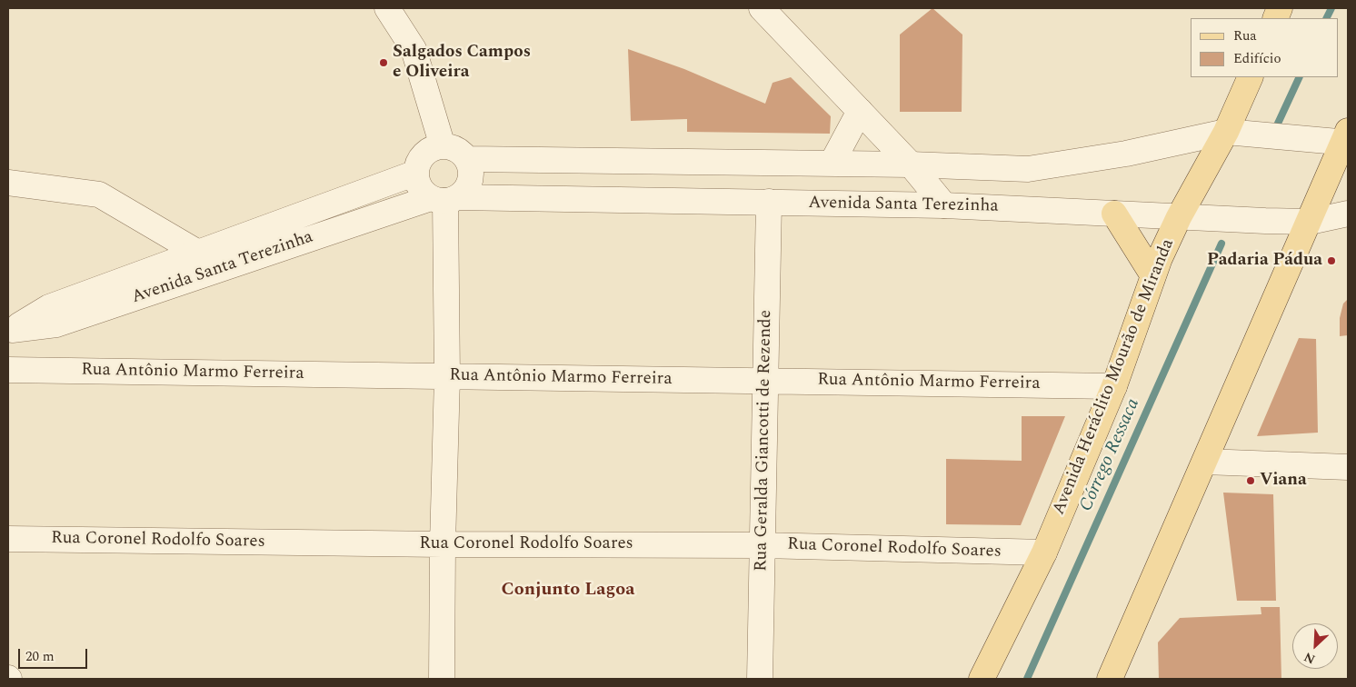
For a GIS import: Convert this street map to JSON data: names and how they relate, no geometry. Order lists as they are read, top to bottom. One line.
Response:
{"streets":{"main road":["Avenida Heráclito Mourão de Miranda"],"street":["Avenida Santa Terezinha","Rua Antônio Marmo Ferreira","Rua Geralda Giancotti de Rezende","Rua Coronel Rodolfo Soares"]},"crossings":[["Avenida Santa Terezinha","Avenida Heráclito Mourão de Miranda"],["Avenida Santa Terezinha","Rua Geralda Giancotti de Rezende"],["Rua Antônio Marmo Ferreira","Avenida Heráclito Mourão de Miranda"],["Rua Antônio Marmo Ferreira","Rua Geralda Giancotti de Rezende"],["Avenida Heráclito Mourão de Miranda","Rua Coronel Rodolfo Soares"],["Rua Geralda Giancotti de Rezende","Rua Coronel Rodolfo Soares"]],"districts":["Conjunto Lagoa"],"water":["Córrego Ressaca"],"places":["Salgados Campos e Oliveira","Padaria Pádua","Viana"],"legend":["Rua","Edifício"],"scale_bar":"20 m","north":"bottom left"}
